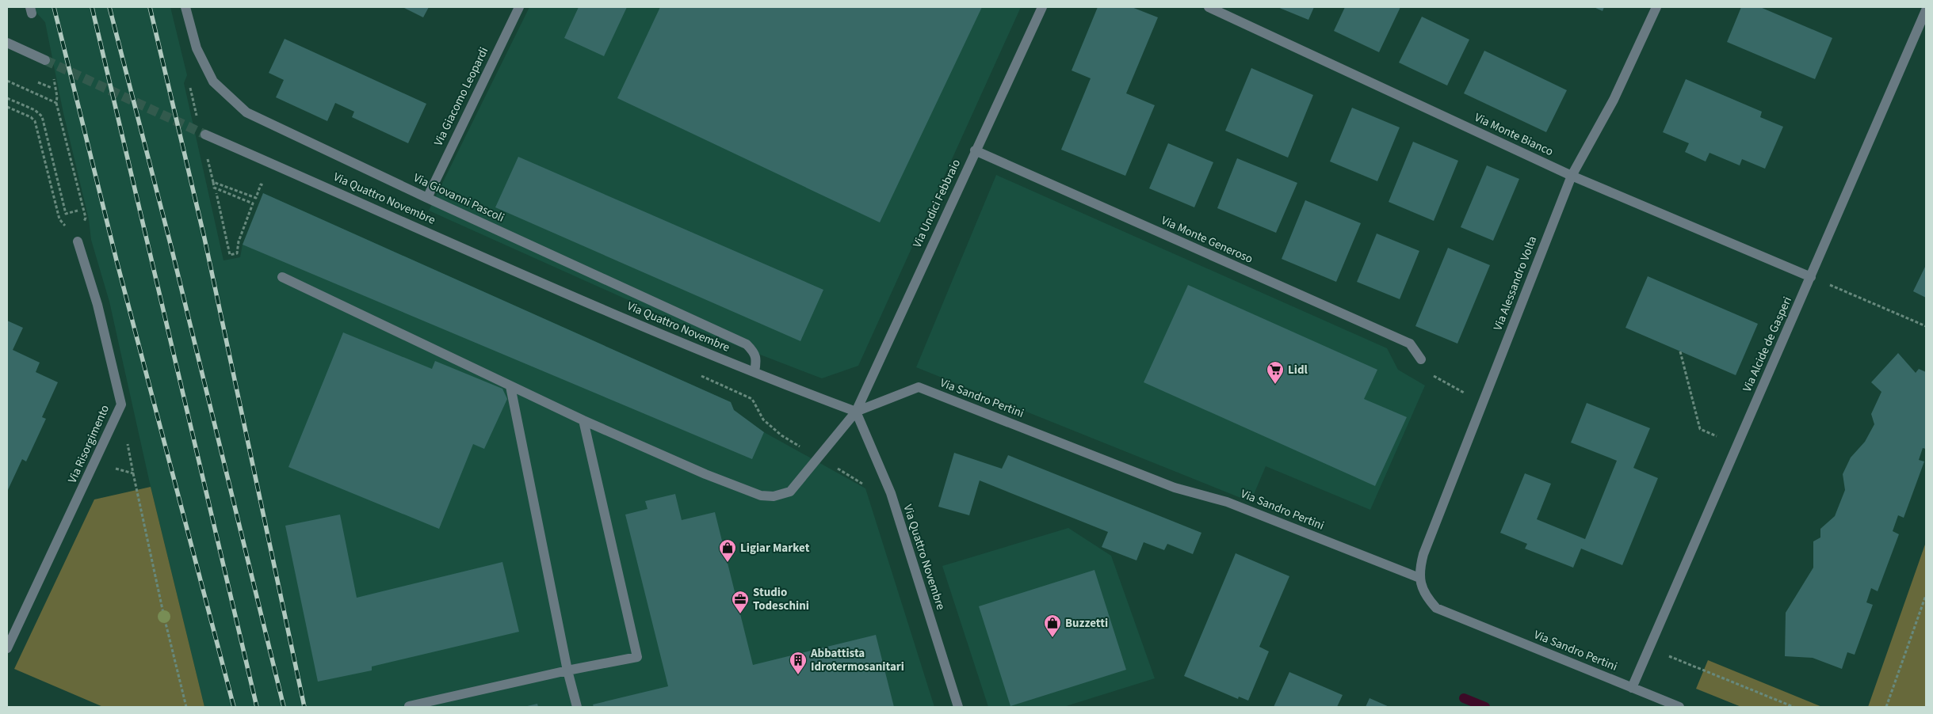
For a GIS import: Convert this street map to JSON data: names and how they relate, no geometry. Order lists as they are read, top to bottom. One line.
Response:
{"streets":{"street":["Via Giacomo Leopardi","Via Monte Bianco","Via Giovanni Pascoli","Via Quattro Novembre","Via Undici Febbraio","Via Monte Generoso","Via Alessandro Volta","Via Alcide de Gasperi","Via Sandro Pertini","Via Risorgimento"]},"crossings":[["Via Giacomo Leopardi","Via Giovanni Pascoli"],["Via Monte Bianco","Via Alessandro Volta"],["Via Monte Bianco","Via Alcide de Gasperi"],["Via Giovanni Pascoli","Via Quattro Novembre"],["Via Quattro Novembre","Via Undici Febbraio"],["Via Quattro Novembre","Via Sandro Pertini"],["Via Undici Febbraio","Via Monte Generoso"],["Via Undici Febbraio","Via Sandro Pertini"],["Via Alessandro Volta","Via Sandro Pertini"],["Via Alcide de Gasperi","Via Sandro Pertini"]],"places":{"supermarket":["Lidl"],"shop":["Ligiar Market","Buzzetti"],"office":["Studio Todeschini"],"building":["Abbattista Idrotermosanitari"]}}
